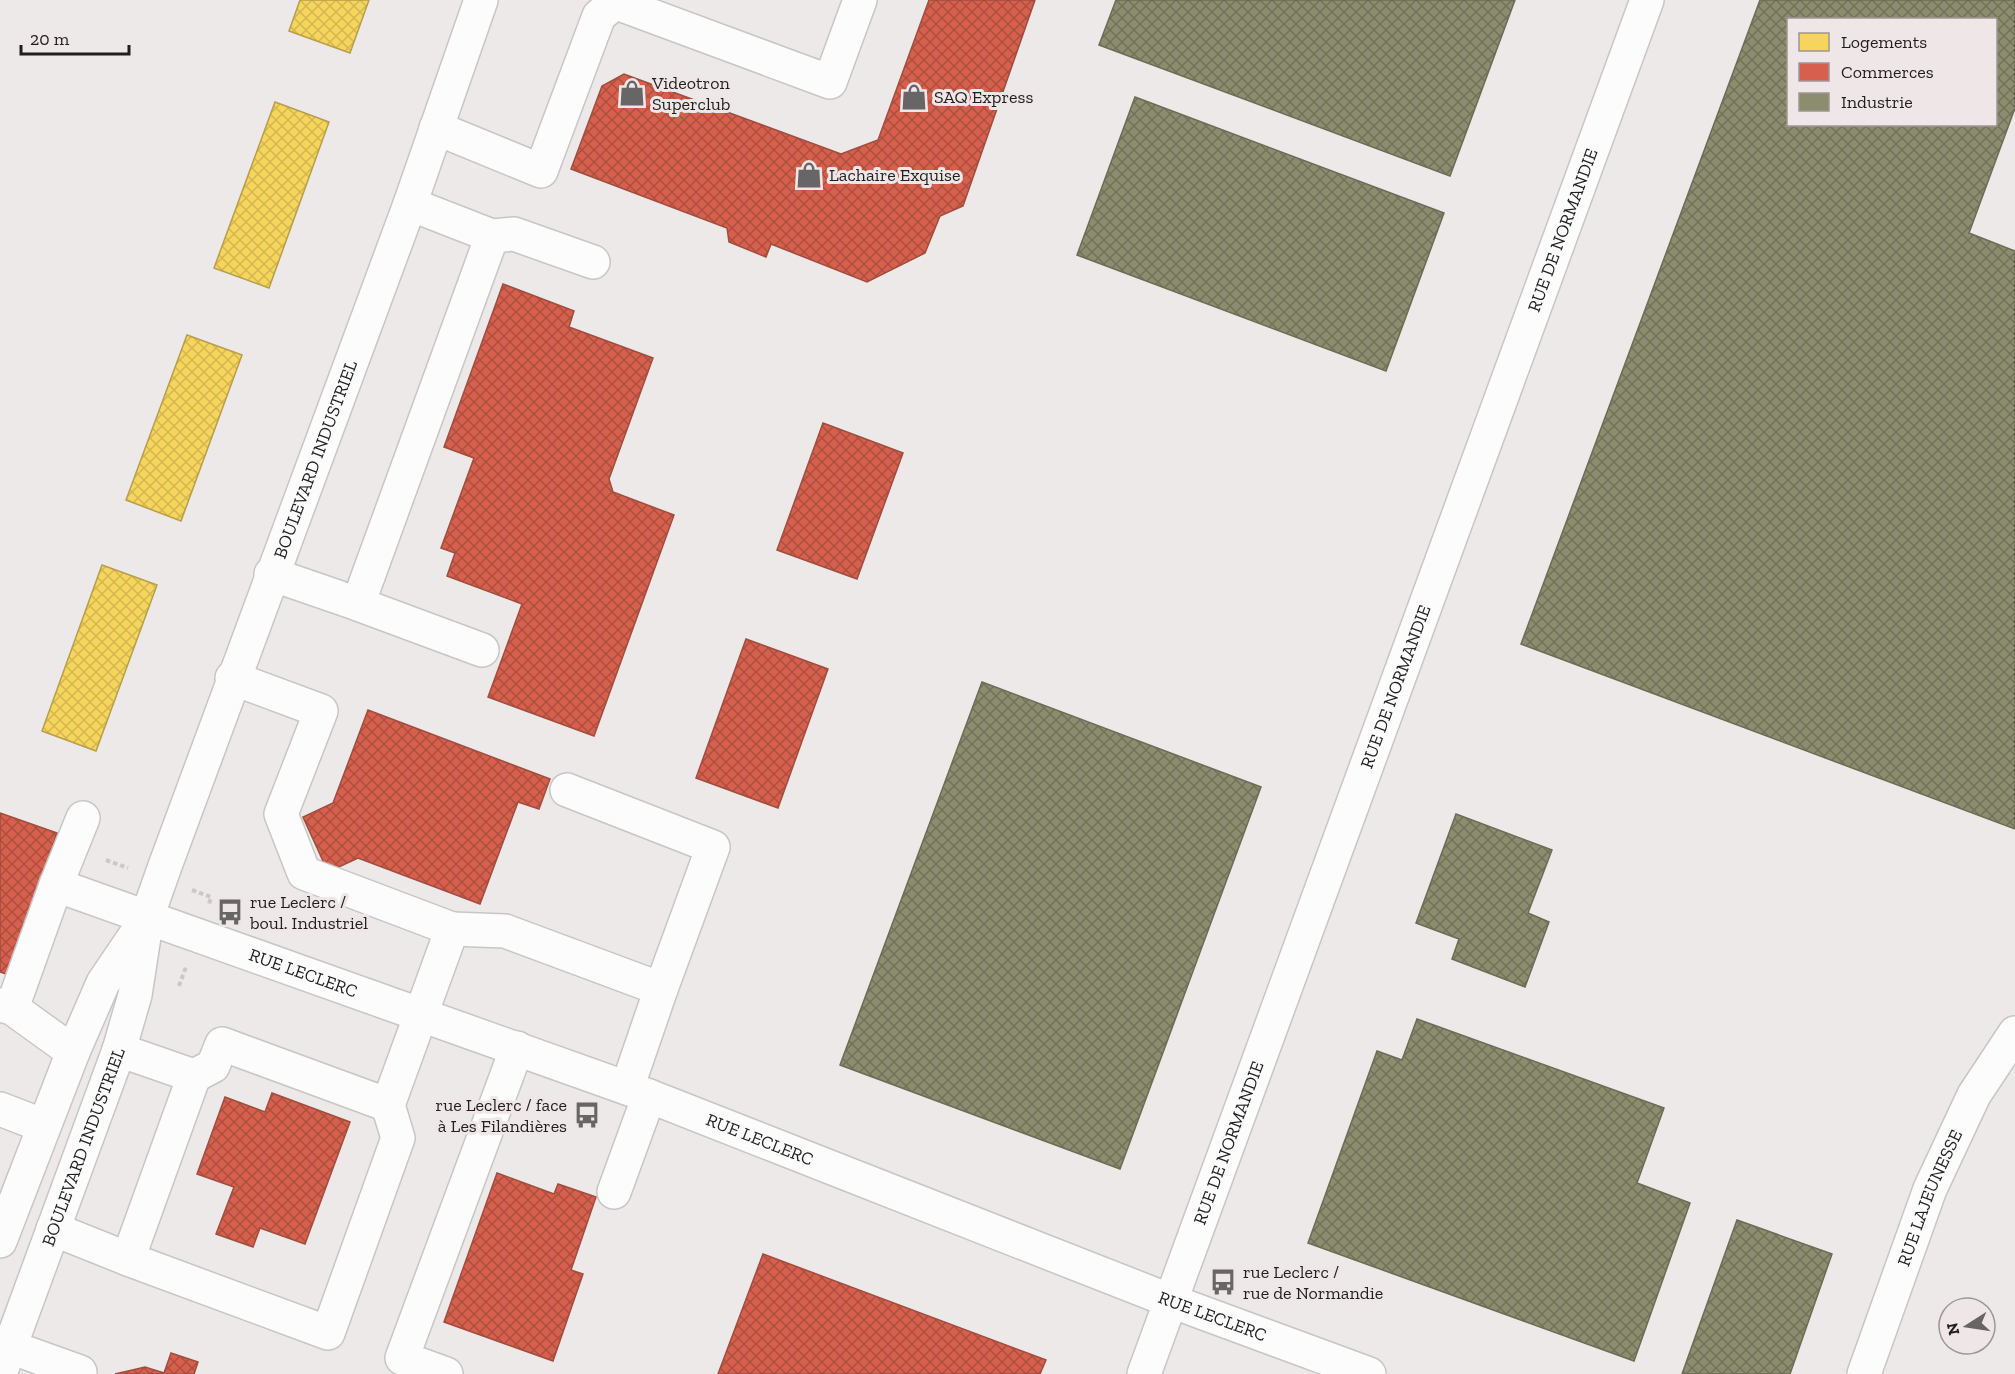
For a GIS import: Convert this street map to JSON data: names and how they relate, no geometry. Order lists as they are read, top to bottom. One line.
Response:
{"streets":{"street":["RUE DE NORMANDIE","BOULEVARD INDUSTRIEL","RUE LECLERC","RUE LAJEUNESSE"]},"crossings":[["RUE DE NORMANDIE","RUE LECLERC"],["BOULEVARD INDUSTRIEL","RUE LECLERC"]],"places":{"shop":["Videotron Superclub","SAQ Express","Lachaire Exquise"],"bus stop":["rue Leclerc / boul. Industriel","rue Leclerc / face à Les Filandières","rue Leclerc / rue de Normandie"]},"legend":["Logements","Commerces","Industrie"],"scale_bar":"20 m","north":"left"}
